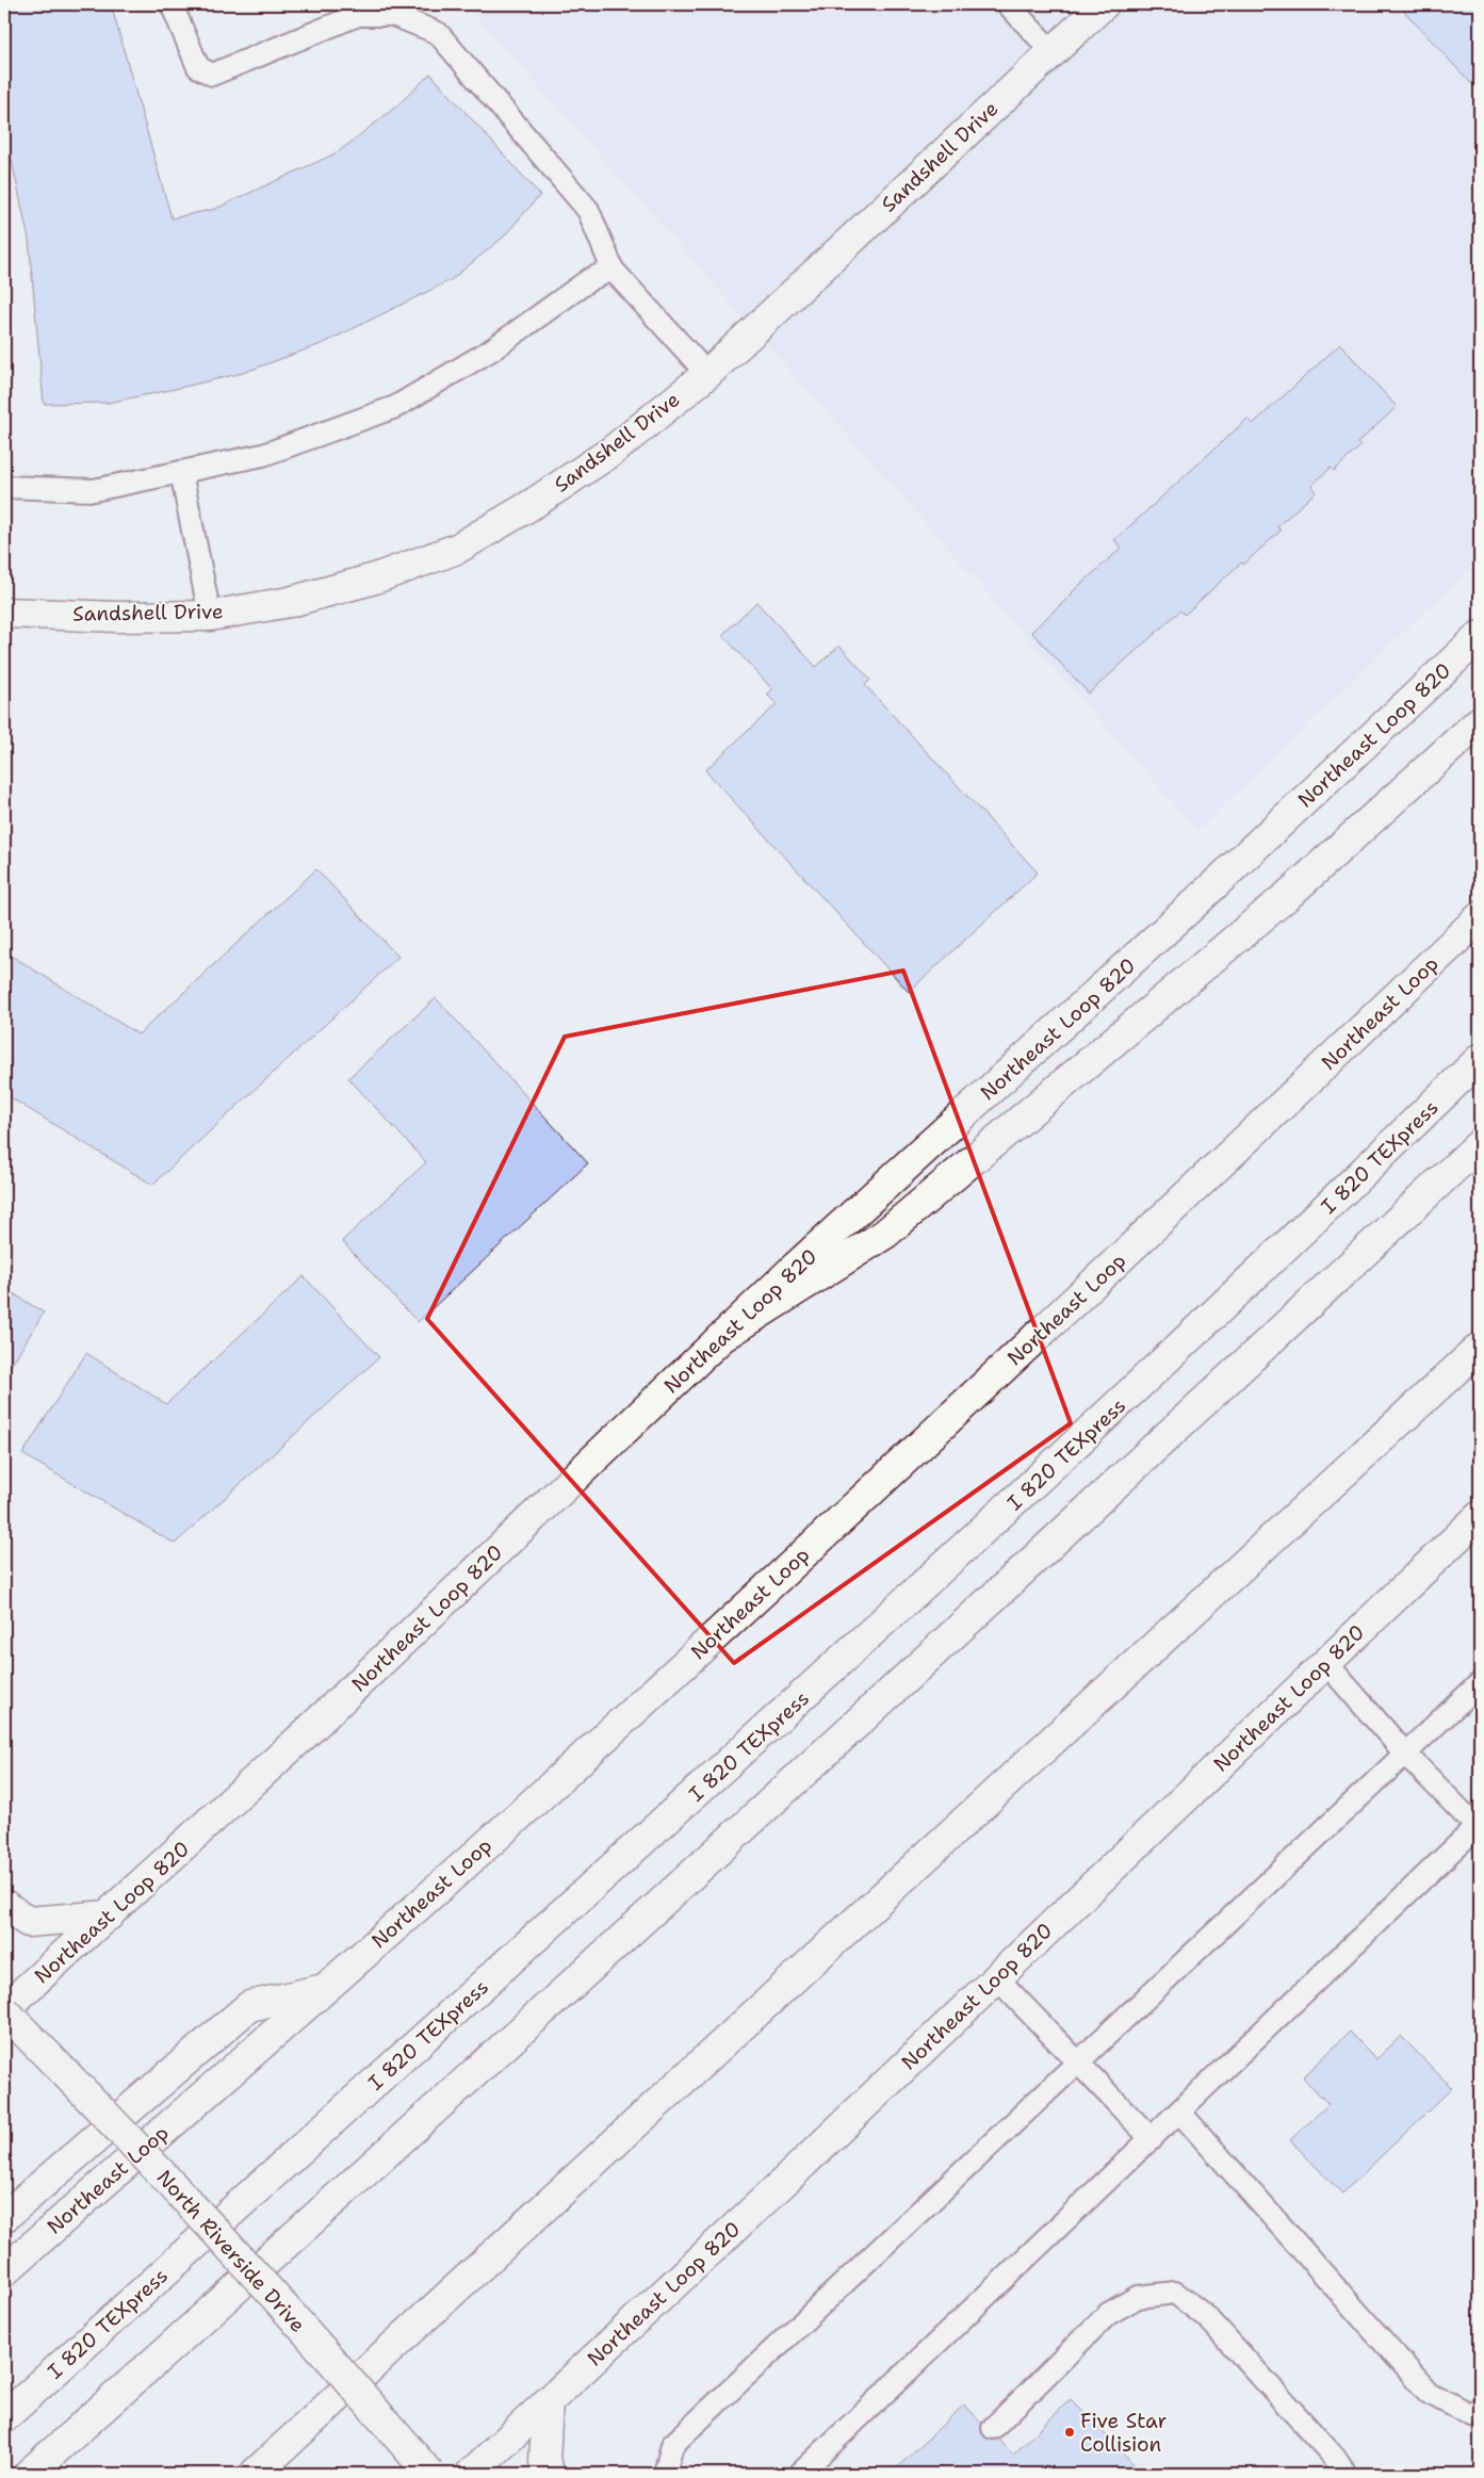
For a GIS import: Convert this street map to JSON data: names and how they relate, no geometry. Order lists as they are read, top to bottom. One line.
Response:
{"streets":{"main road":["Sandshell Drive","Northeast Loop 820","Northeast Loop","I 820 TEXpress","North Riverside Drive"]},"crossings":[["Northeast Loop 820","North Riverside Drive"]],"places":["Five Star Collision"]}
